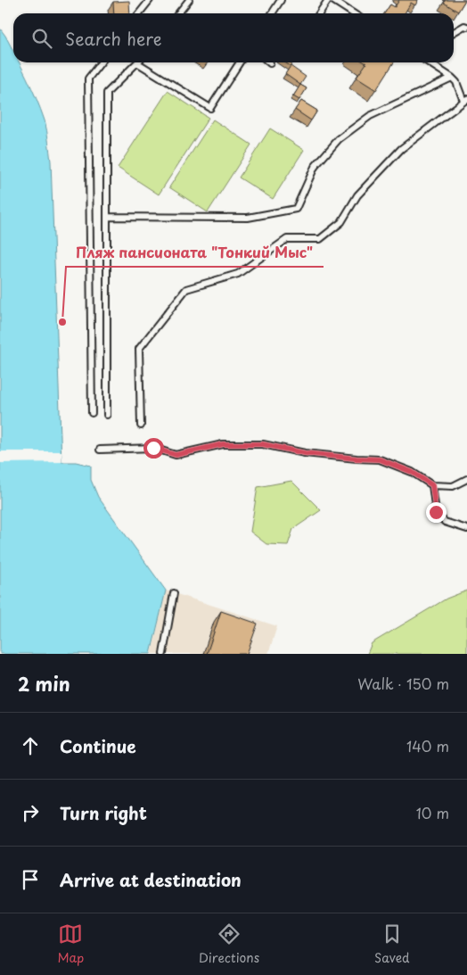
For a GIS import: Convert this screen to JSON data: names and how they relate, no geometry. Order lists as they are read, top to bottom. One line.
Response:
{"places":["Пляж пансионата \"Тонкий Мыс\""],"page":{"search":"Search here","heading":["2 min","Walk · 150 m"],"list":[["Continue","140 m"],["Turn right","10 m"],"Arrive at destination"],"nav":["Map","Directions","Saved"]}}
